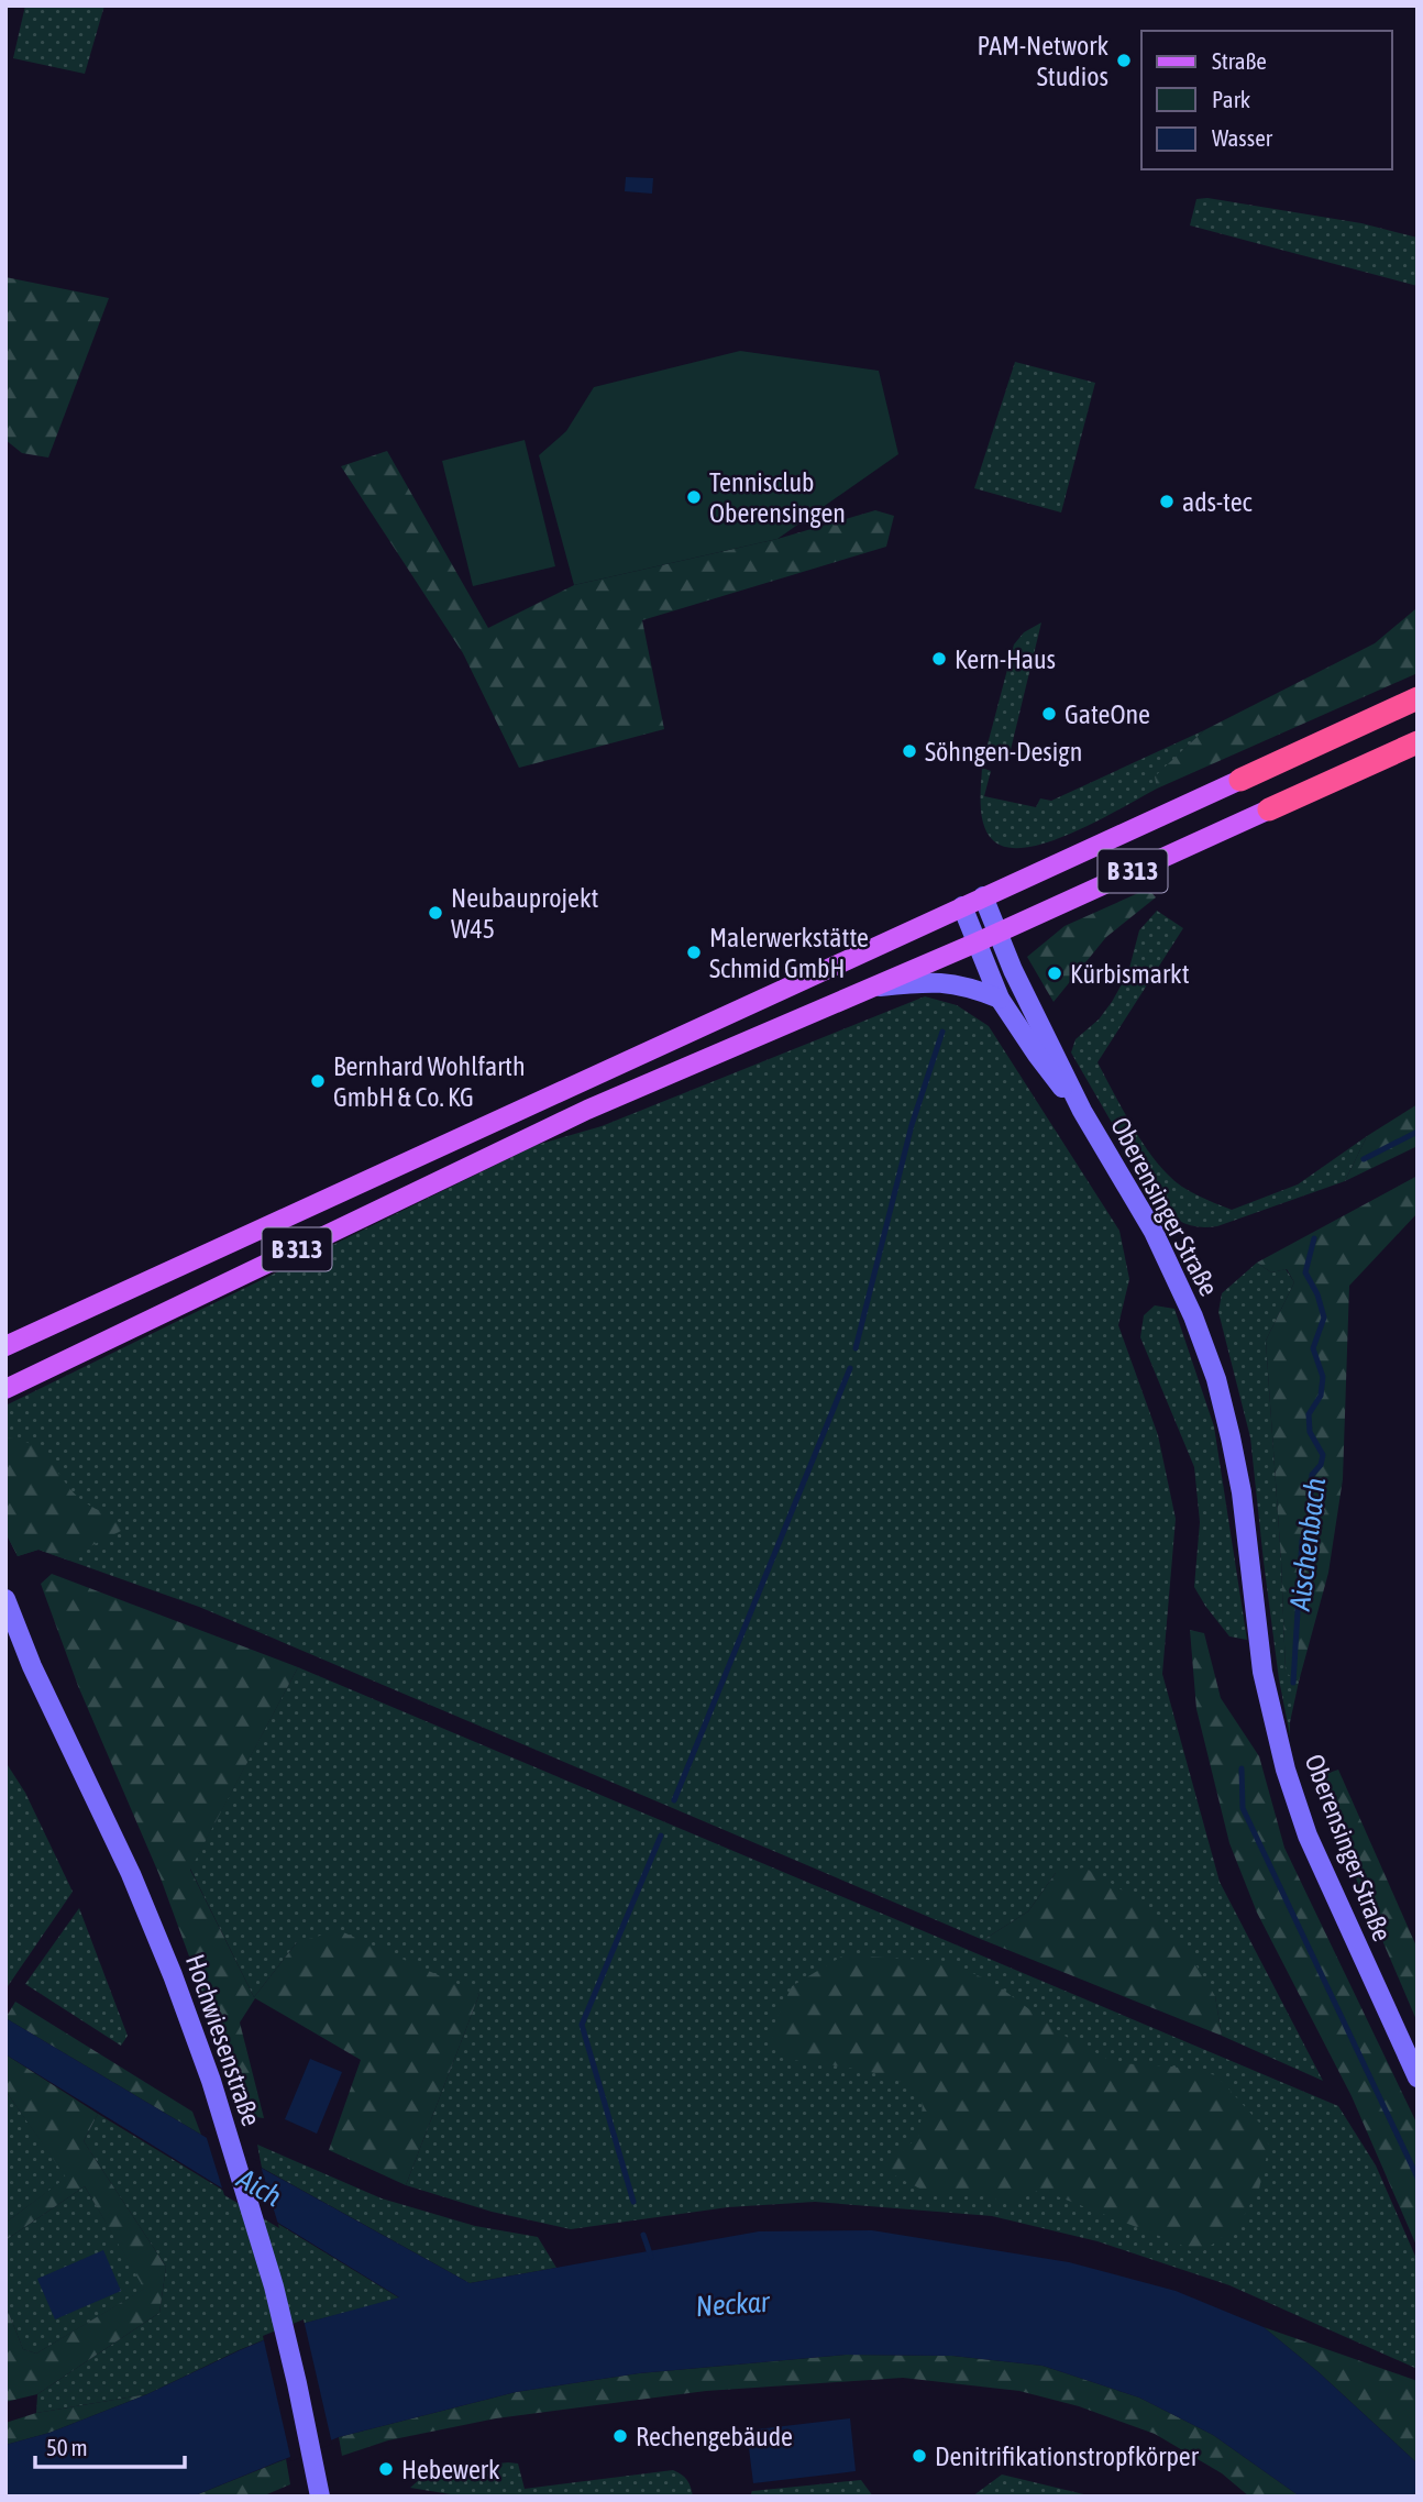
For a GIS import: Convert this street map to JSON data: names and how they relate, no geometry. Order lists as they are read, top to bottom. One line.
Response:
{"streets":{"highway":["B 313"],"street":["Oberensinger Straße","Hochwiesenstraße"]},"crossings":[["B 313","Oberensinger Straße"]],"water":["Aischenbach","Aich","Neckar"],"places":["PAM-Network Studios","Tennisclub Oberensingen","ads-tec","Kern-Haus","GateOne","Söhngen-Design","Neubauprojekt W45","Malerwerkstätte Schmid GmbH","Kürbismarkt","Bernhard Wohlfarth GmbH & Co. KG","Rechengebäude","Denitrifikationstropfkörper","Hebewerk"],"legend":["Straße","Park","Wasser"],"scale_bar":"50 m"}
